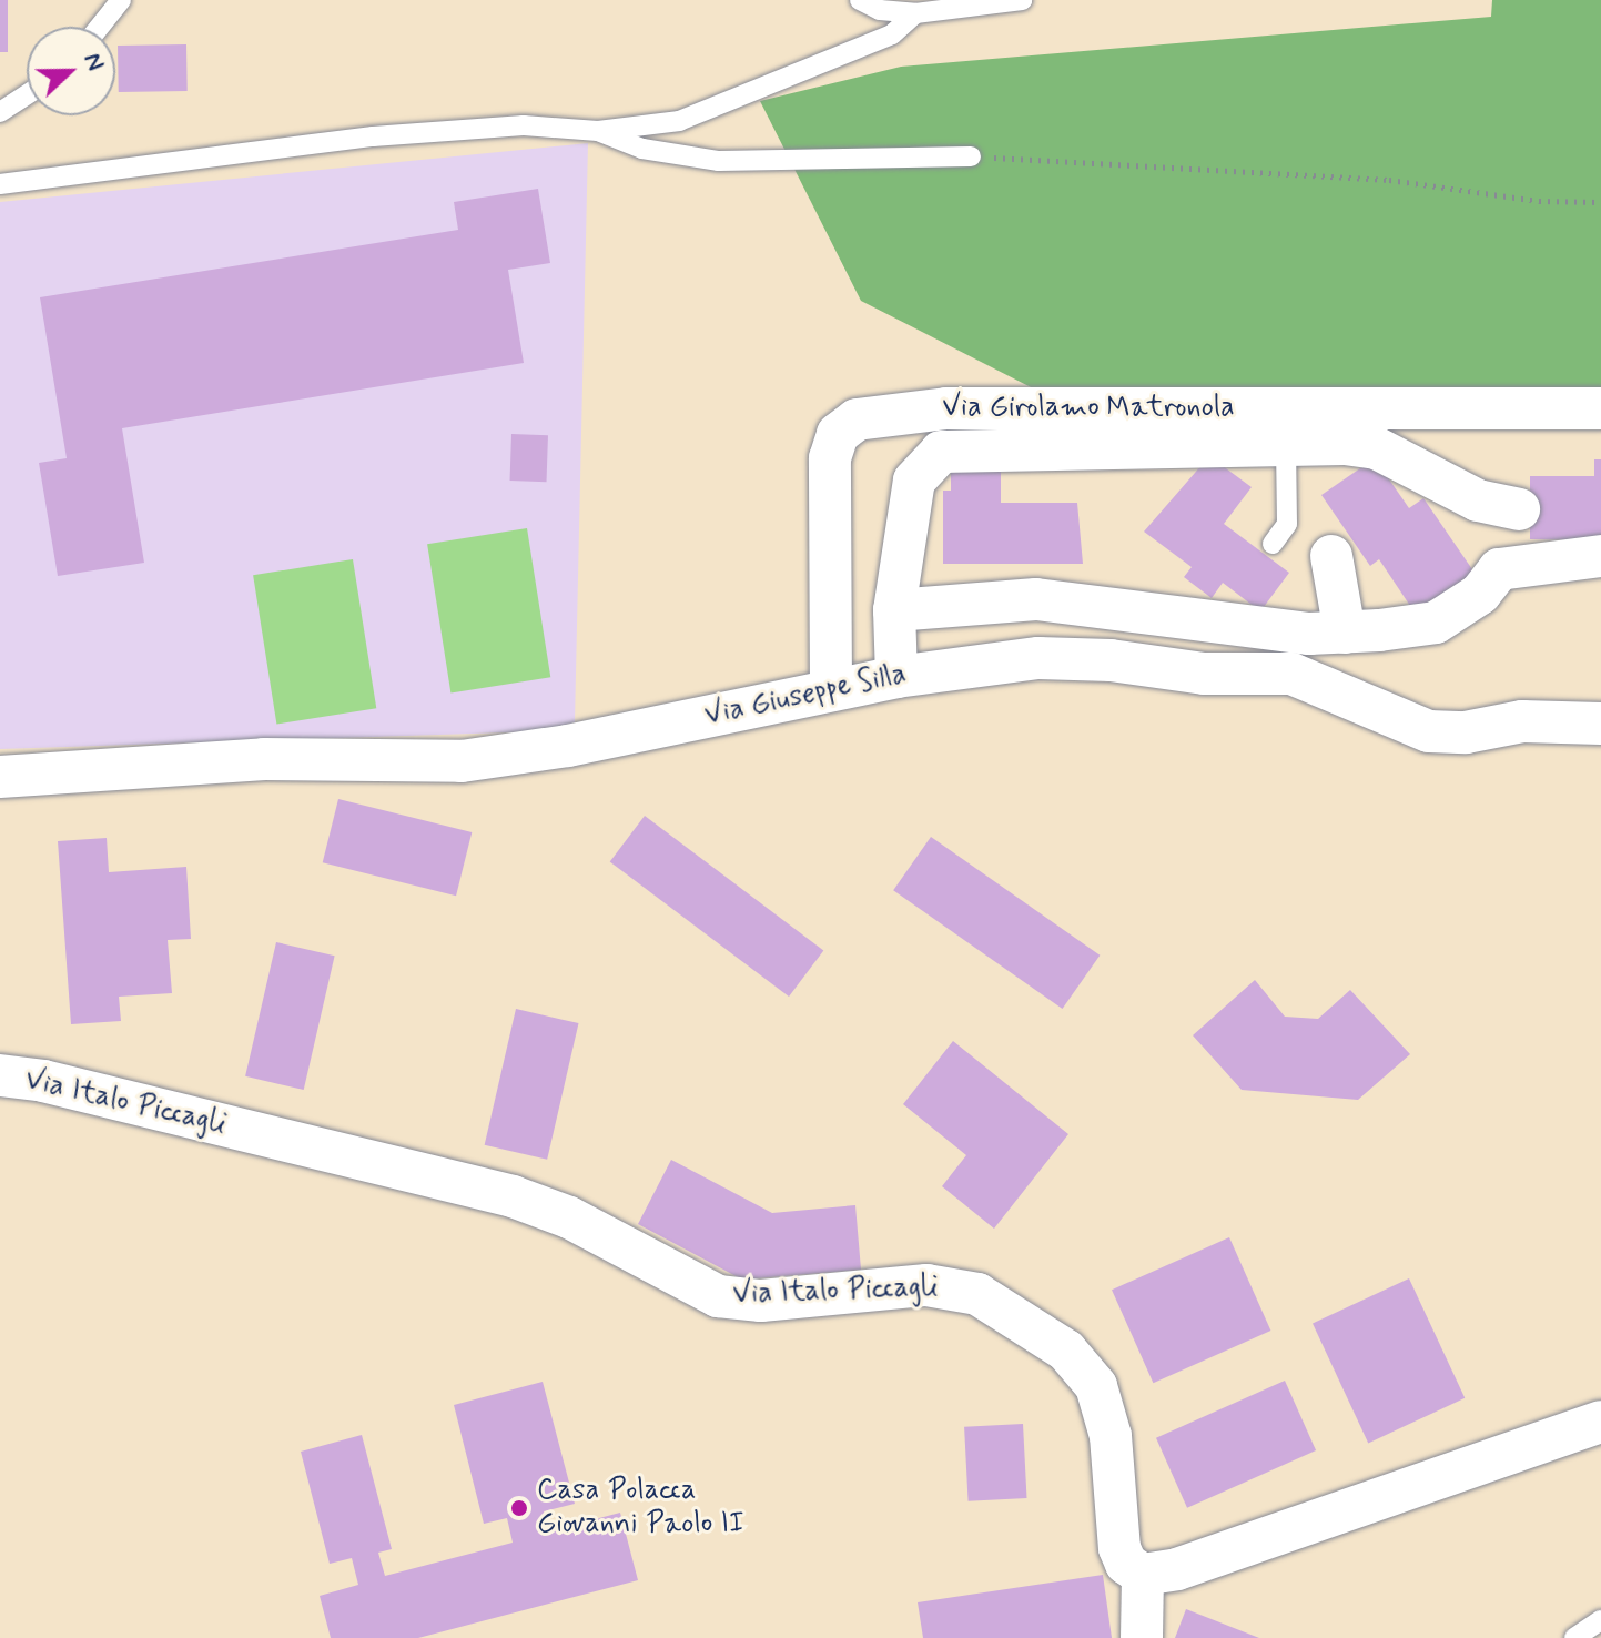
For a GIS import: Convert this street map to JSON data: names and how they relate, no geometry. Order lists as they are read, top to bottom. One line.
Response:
{"streets":{"street":["Via Girolamo Matronola","Via Giuseppe Silla","Via Italo Piccagli"]},"crossings":[["Via Girolamo Matronola","Via Giuseppe Silla"]],"places":["Casa Polacca Giovanni Paolo II"],"north":"right"}
